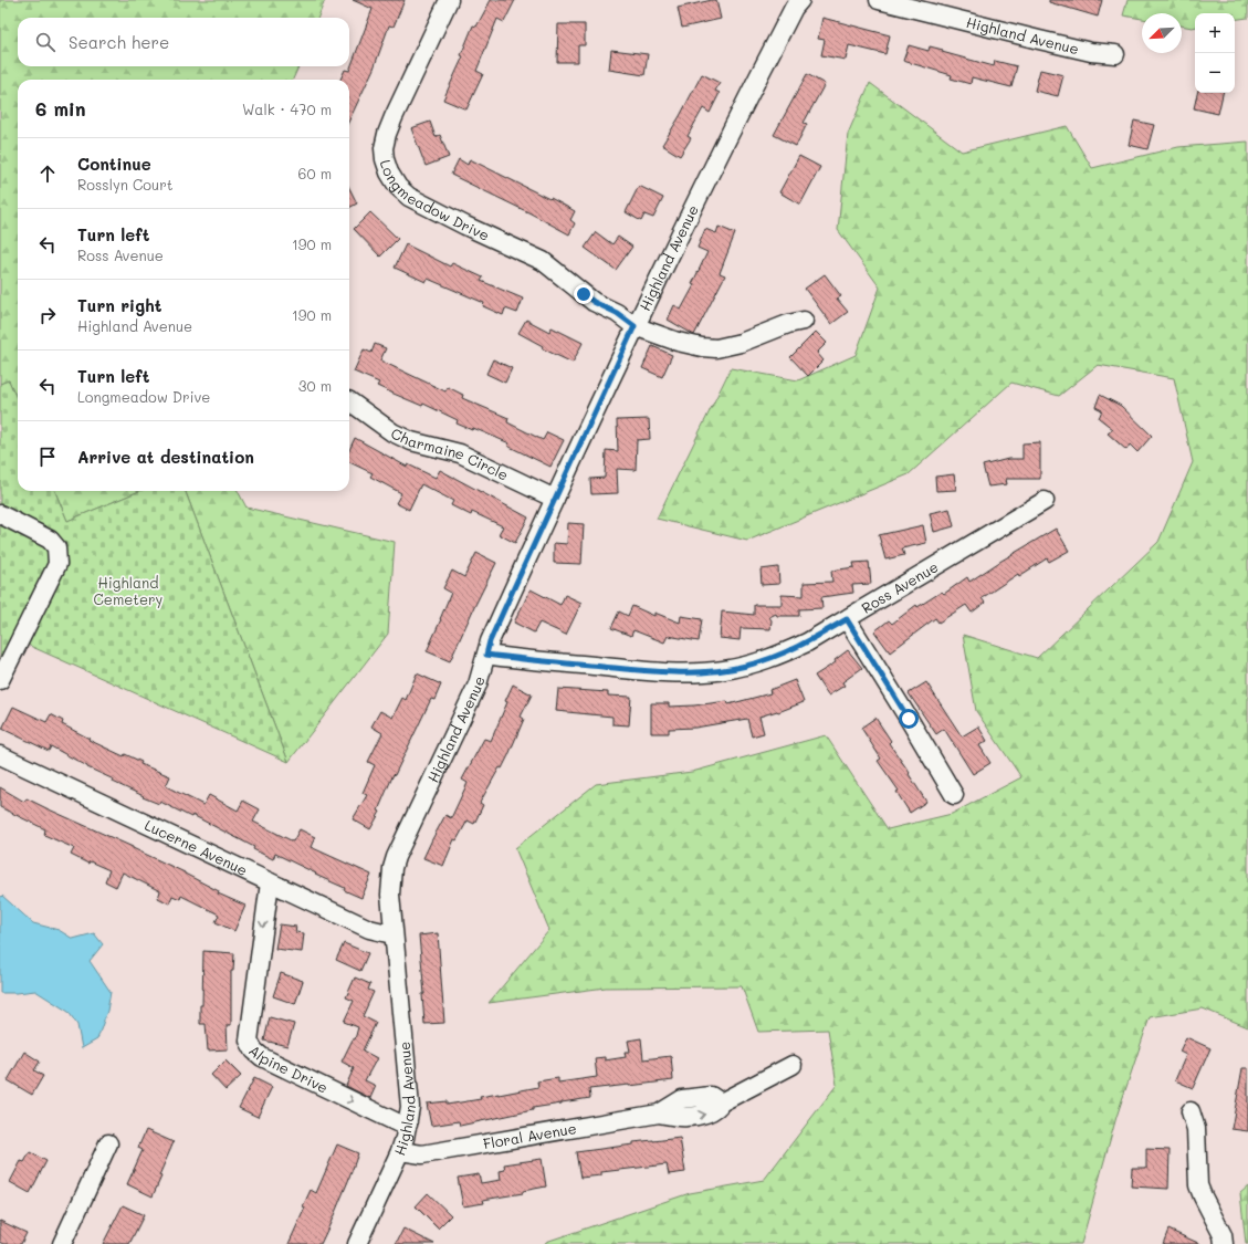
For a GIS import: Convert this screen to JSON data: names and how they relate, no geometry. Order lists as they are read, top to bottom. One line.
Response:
{"streets":{"street":["Highland Avenue","Longmeadow Drive","Charmaine Circle","Ross Avenue","Lucerne Avenue","Alpine Drive","Floral Avenue"]},"crossings":[["Highland Avenue","Longmeadow Drive"],["Highland Avenue","Charmaine Circle"],["Highland Avenue","Ross Avenue"],["Highland Avenue","Lucerne Avenue"],["Highland Avenue","Alpine Drive"],["Highland Avenue","Floral Avenue"],["Lucerne Avenue","Alpine Drive"]],"one_way":["Alpine Drive"],"parks":["Highland Cemetery"],"north":"bottom left","page":{"map_buttons":["+","−"],"search":"Search here","heading":["6 min","Walk · 470 m"],"list":[["Continue","Rosslyn Court","60 m"],["Turn left","Ross Avenue","190 m"],["Turn right","Highland Avenue","190 m"],["Turn left","Longmeadow Drive","30 m"],"Arrive at destination"]}}
